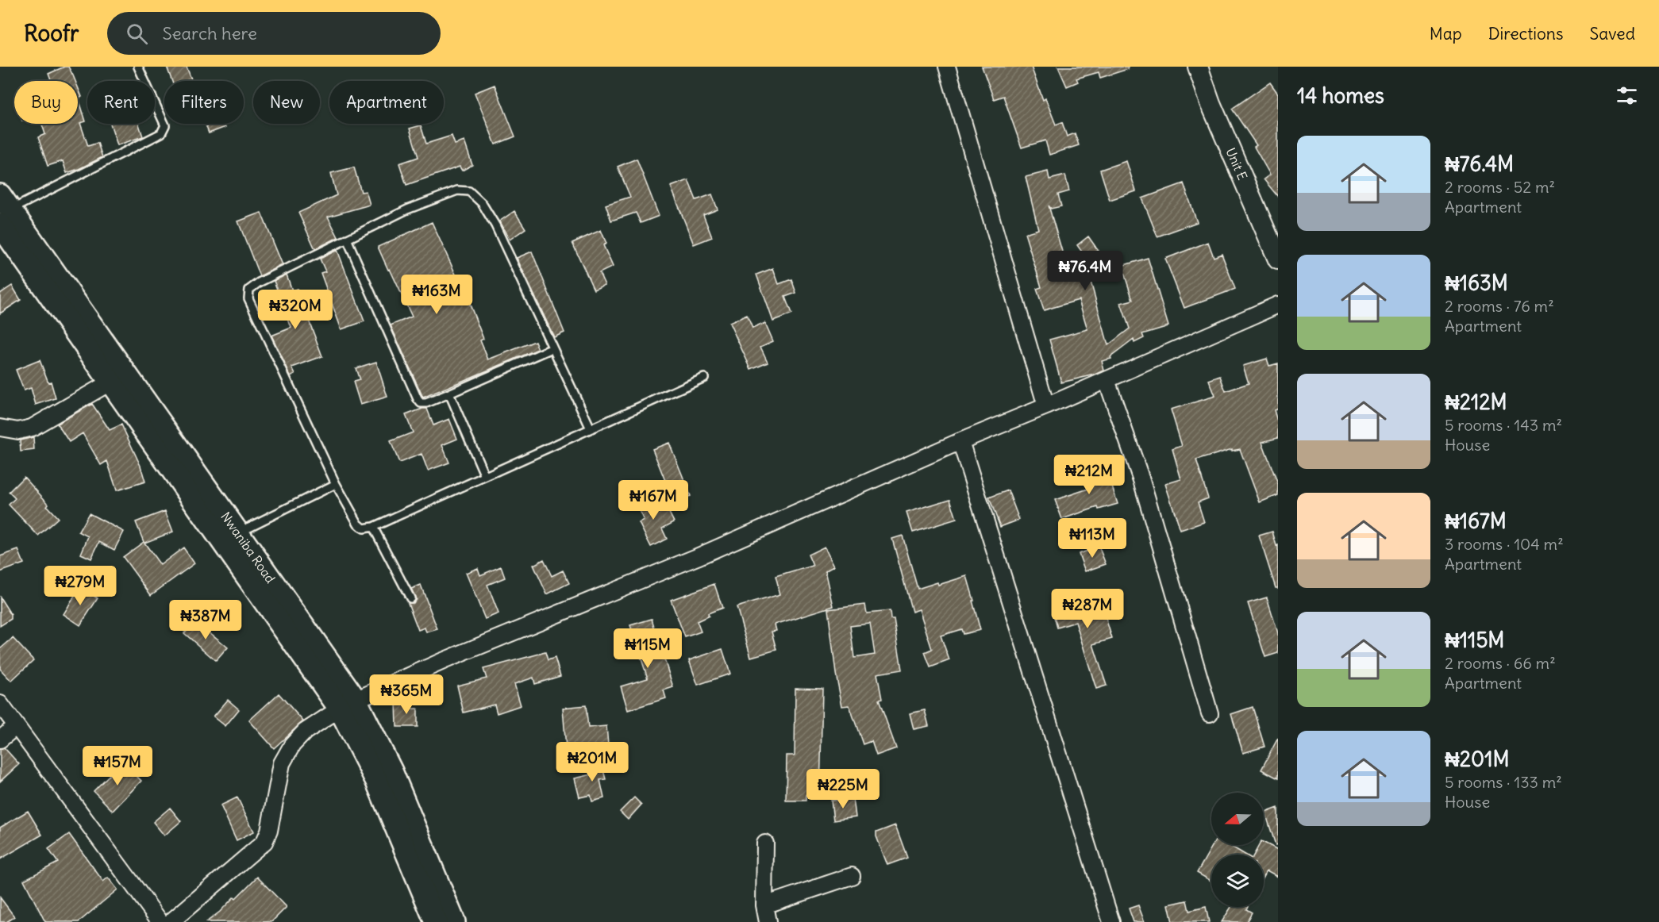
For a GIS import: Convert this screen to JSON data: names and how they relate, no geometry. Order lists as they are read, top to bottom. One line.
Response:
{"streets":{"main road":["Nwaniba Road"],"street":["Unit E"]},"north":"left","page":{"header":"Roofr","search":"Search here","nav":["Map","Directions","Saved"],"heading":"14 homes","chip":["Buy","Rent","Filters","New","Apartment"],"list":[{"name":"₦76.4M","note":"2 rooms · 52 m² · Apartment"},{"name":"₦163M","note":"2 rooms · 76 m² · Apartment"},{"name":"₦212M","note":"5 rooms · 143 m² · House"},{"name":"₦167M","note":"3 rooms · 104 m² · Apartment"},{"name":"₦115M","note":"2 rooms · 66 m² · Apartment"},{"name":"₦201M","note":"5 rooms · 133 m² · House"}],"price":["₦76.4M","₦163M","₦320M","₦212M","₦167M","₦113M","₦279M","₦287M","₦387M","₦115M","₦365M","₦201M","₦157M","₦225M"]}}
